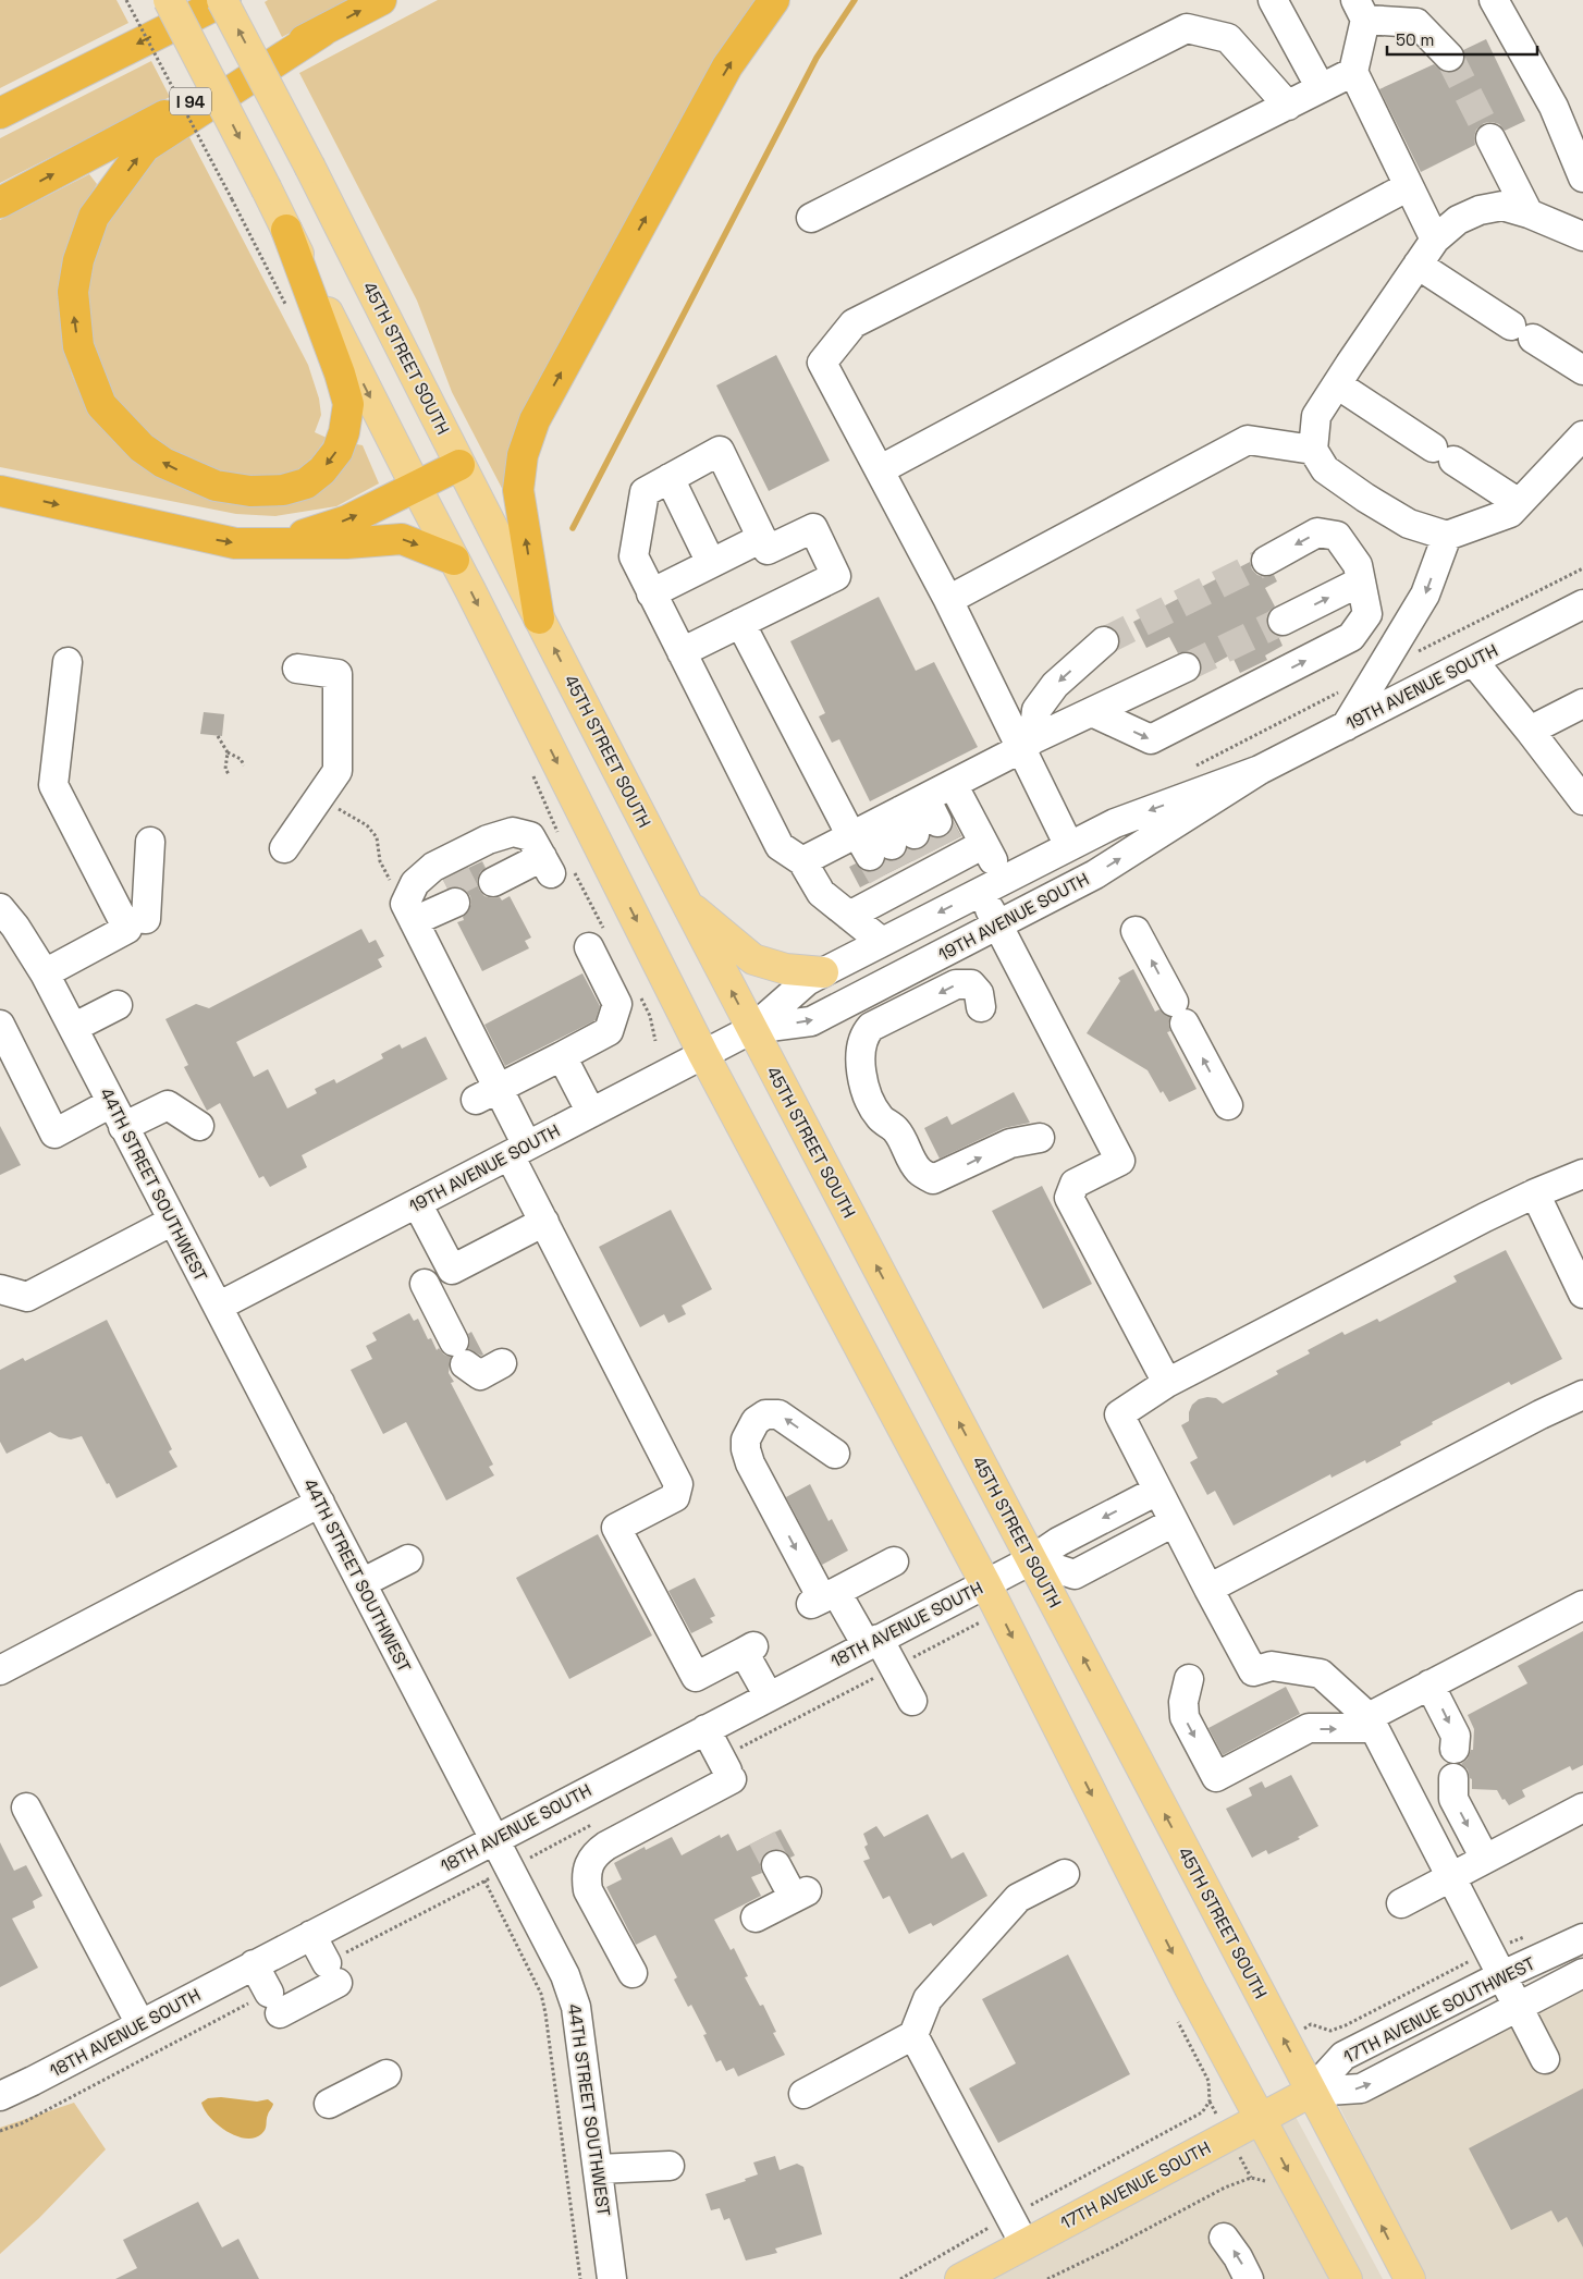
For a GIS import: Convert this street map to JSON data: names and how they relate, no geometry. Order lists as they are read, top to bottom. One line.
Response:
{"streets":{"highway":["I 94"],"main road":["45TH STREET SOUTH","17TH AVENUE SOUTH"],"street":["19TH AVENUE SOUTH","44TH STREET SOUTHWEST","18TH AVENUE SOUTH","17TH AVENUE SOUTHWEST"]},"crossings":[["45TH STREET SOUTH","19TH AVENUE SOUTH"],["45TH STREET SOUTH","18TH AVENUE SOUTH"],["45TH STREET SOUTH","17TH AVENUE SOUTHWEST"],["45TH STREET SOUTH","17TH AVENUE SOUTH"],["19TH AVENUE SOUTH","44TH STREET SOUTHWEST"],["44TH STREET SOUTHWEST","18TH AVENUE SOUTH"],["17TH AVENUE SOUTHWEST","17TH AVENUE SOUTH"]],"scale_bar":"50 m"}
